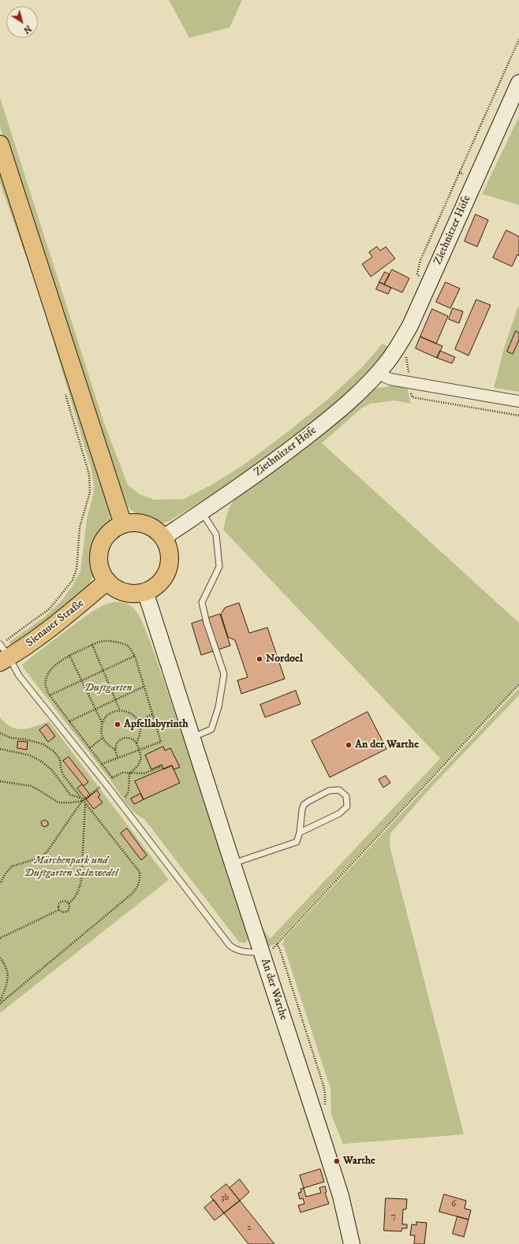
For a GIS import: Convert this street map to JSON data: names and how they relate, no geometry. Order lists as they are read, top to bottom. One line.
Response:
{"streets":{"main road":["Ziethnitzer Höfe","Sienauer Straße","An der Warthe"]},"crossings":[["Ziethnitzer Höfe","Sienauer Straße"],["Ziethnitzer Höfe","An der Warthe"],["Sienauer Straße","An der Warthe"]],"parks":["Duftgarten","Märchenpark und Duftgarten Salzwedel"],"places":["Nordoel","Apfellabyrinth","An der Warthe","Warthe"],"house_numbers":["3b","6","7","2"],"north":"bottom right"}
